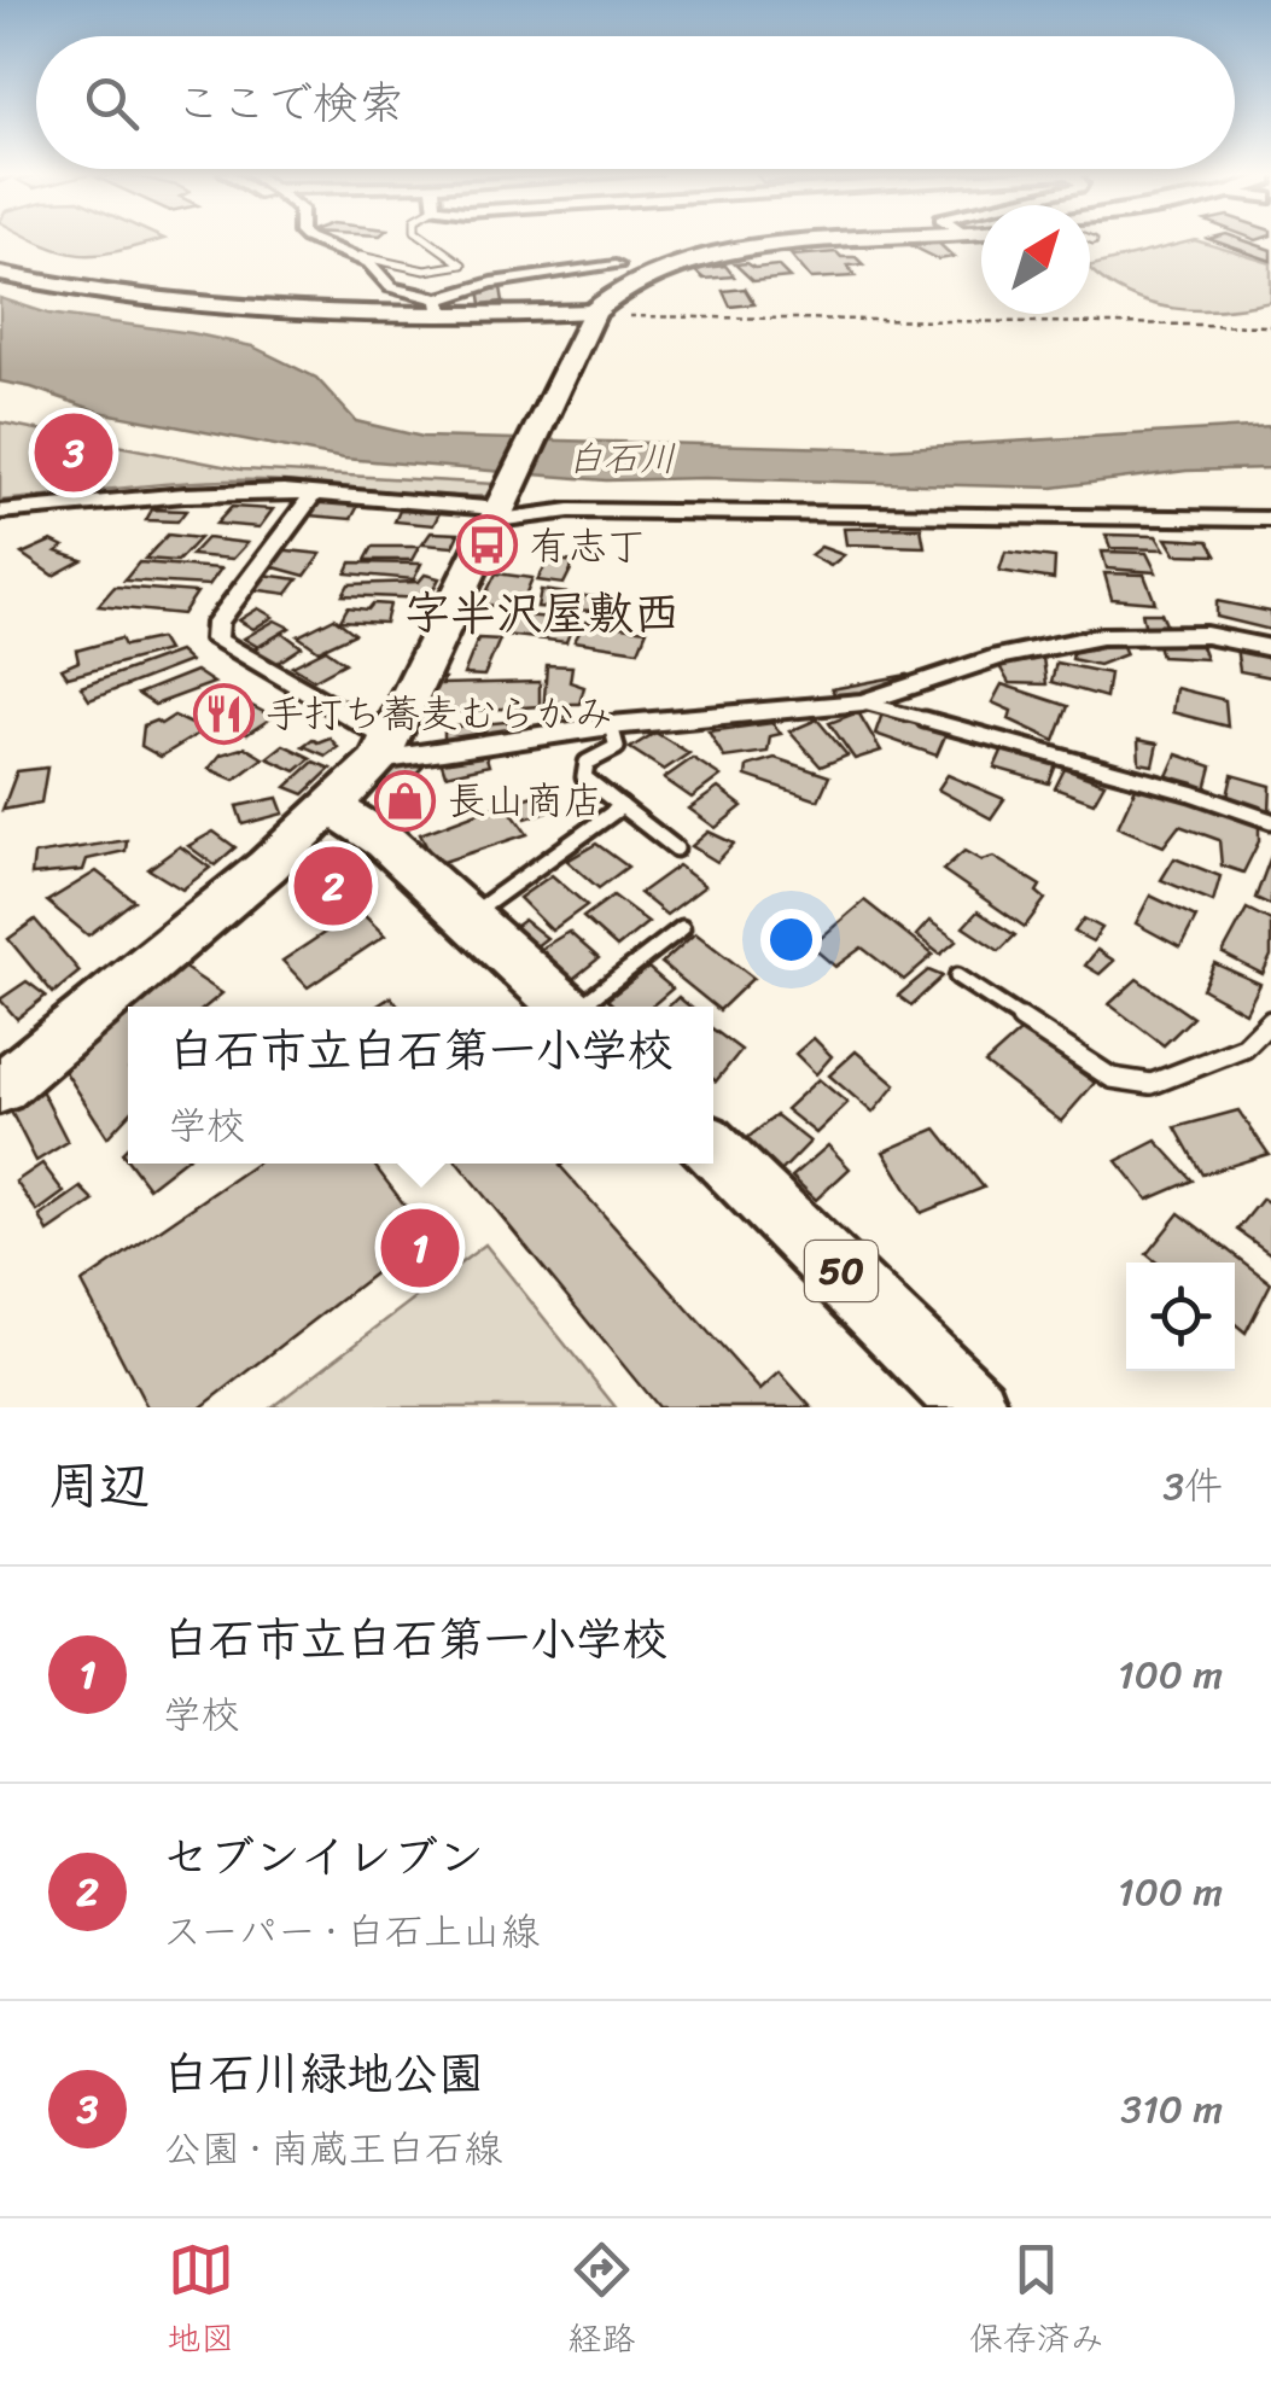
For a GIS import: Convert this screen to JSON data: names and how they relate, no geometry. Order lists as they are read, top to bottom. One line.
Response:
{"streets":{"main road":["50"]},"districts":["字半沢屋敷西"],"water":["白石川"],"places":{"bus stop":["有志丁"],"restaurant":["手打ち蕎麦むらかみ"],"shop":["長山商店"]},"north":"top right","page":{"search":"ここで検索","pins":["3","2","1"],"popup":["白石市立白石第一小学校","学校"],"heading":["周辺","3件"],"list":[{"mark":"1","name":"白石市立白石第一小学校","note":"学校","value":"100 m"},{"mark":"2","name":"セブンイレブン","note":"スーパー · 白石上山線","value":"100 m"},{"mark":"3","name":"白石川緑地公園","note":"公園 · 南蔵王白石線","value":"310 m"}],"nav":["地図","経路","保存済み"]}}
